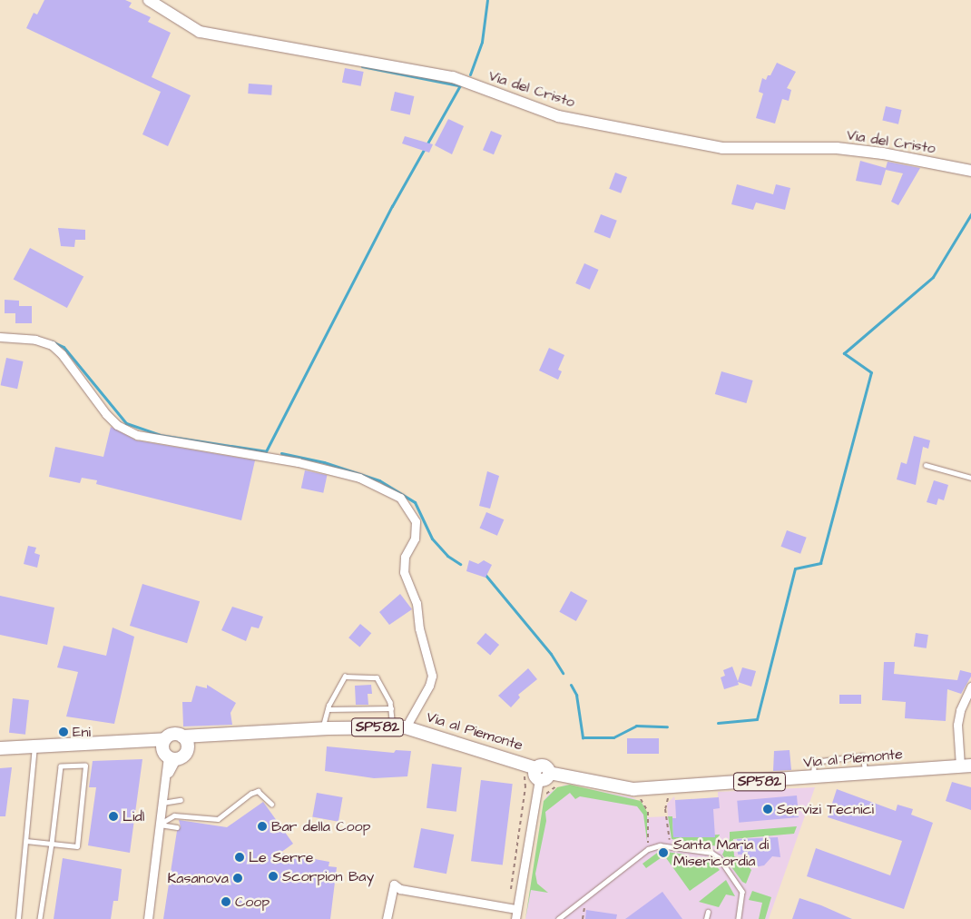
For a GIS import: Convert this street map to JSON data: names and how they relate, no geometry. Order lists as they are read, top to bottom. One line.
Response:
{"streets":{"main road":["SP582","Via al Piemonte"],"street":["Via del Cristo"]},"places":["Eni","Servizi Tecnici","Lidl","Bar della Coop","Santa Maria di Misericordia","Le Serre","Scorpion Bay","Kasanova","Coop"]}
